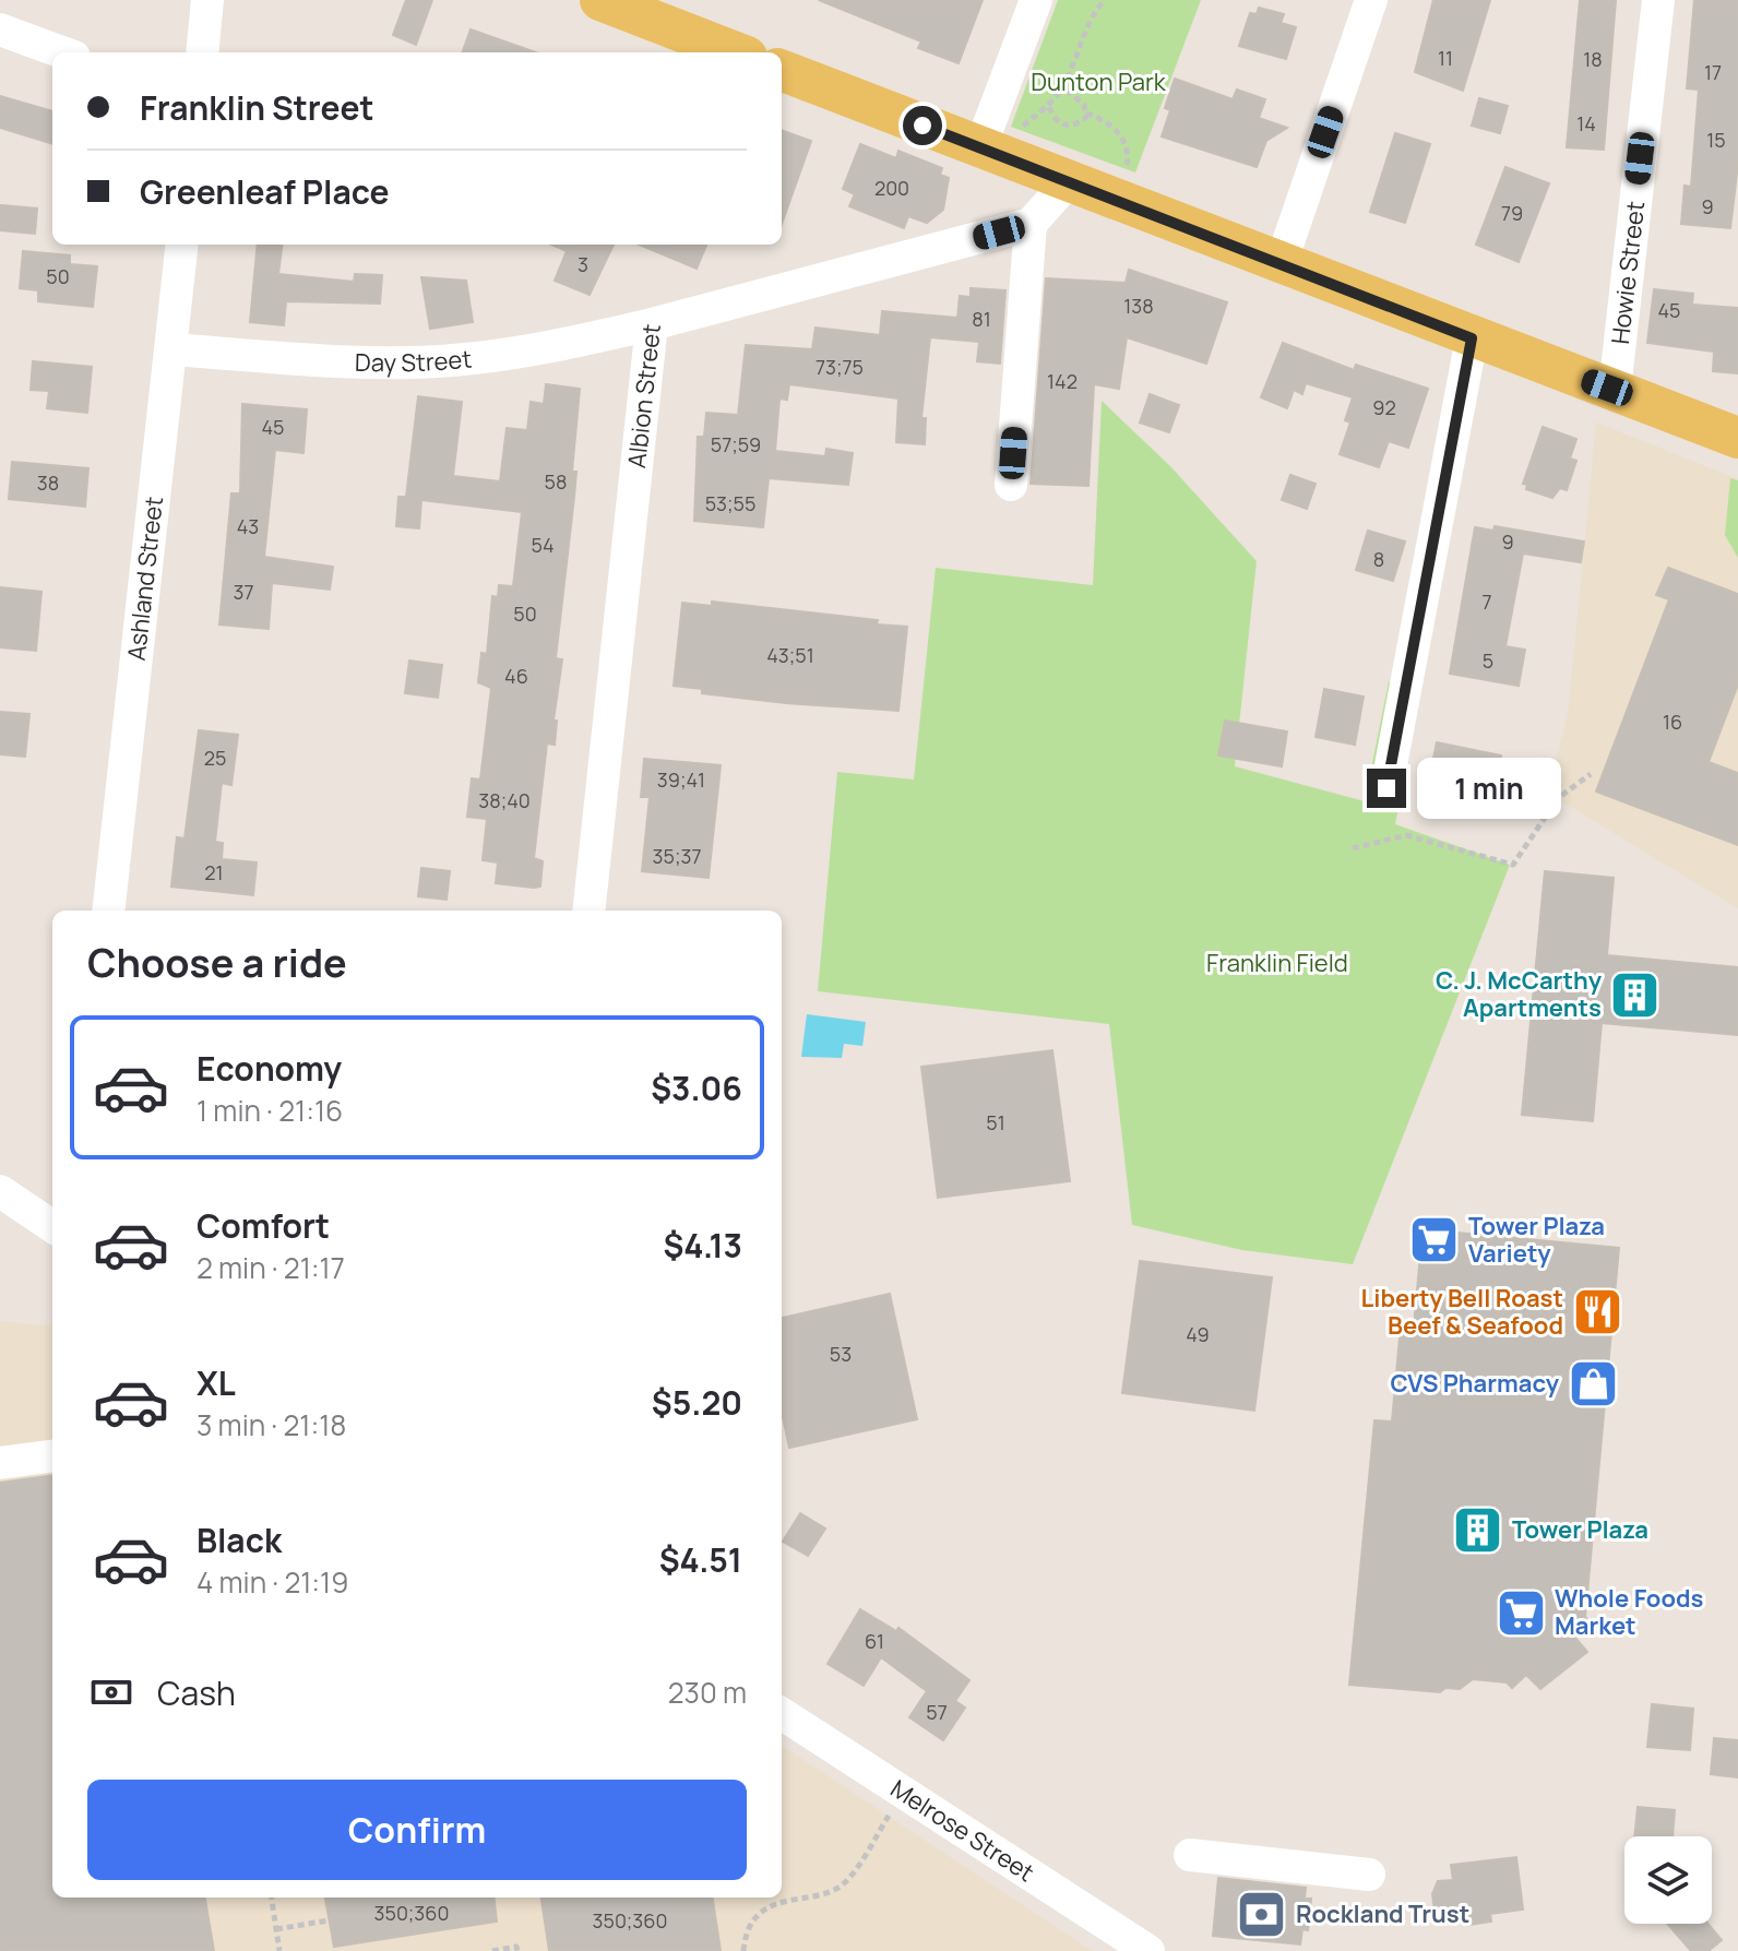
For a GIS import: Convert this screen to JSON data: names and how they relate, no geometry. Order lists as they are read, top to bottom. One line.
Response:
{"streets":{"street":["Howie Street","Day Street","Albion Street","Ashland Street","Melrose Street"]},"crossings":[["Day Street","Albion Street"],["Day Street","Ashland Street"]],"parks":["Dunton Park","Franklin Field"],"places":{"building":["C. J. McCarthy Apartments","Tower Plaza"],"supermarket":["Tower Plaza Variety","Whole Foods Market"],"restaurant":["Liberty Bell Roast Beef & Seafood"],"shop":["CVS Pharmacy"],"bank":["Rockland Trust"]},"house_numbers":["11","18","17","14","15","200","9","79","3","50","138","45","81","73;75","142","92","45","57;59","58","38","53;55","43","9","54","8","37","7","50","43;51","5","46","16","25","39;41","38;40","35;37","21","51","49","53","61","57","350;360","350;360"],"page":{"banner":["Franklin Street","Greenleaf Place"],"bubble":"1 min","heading":"Choose a ride","list":[{"name":"Economy","note":"1 min · 21:16","value":"$3.06"},{"name":"Comfort","note":"2 min · 21:17","value":"$4.13"},{"name":"XL","note":"3 min · 21:18","value":"$5.20"},{"name":"Black","note":"4 min · 21:19","value":"$4.51"}],"pay":["Cash","230 m"],"buttons":"Confirm"}}
